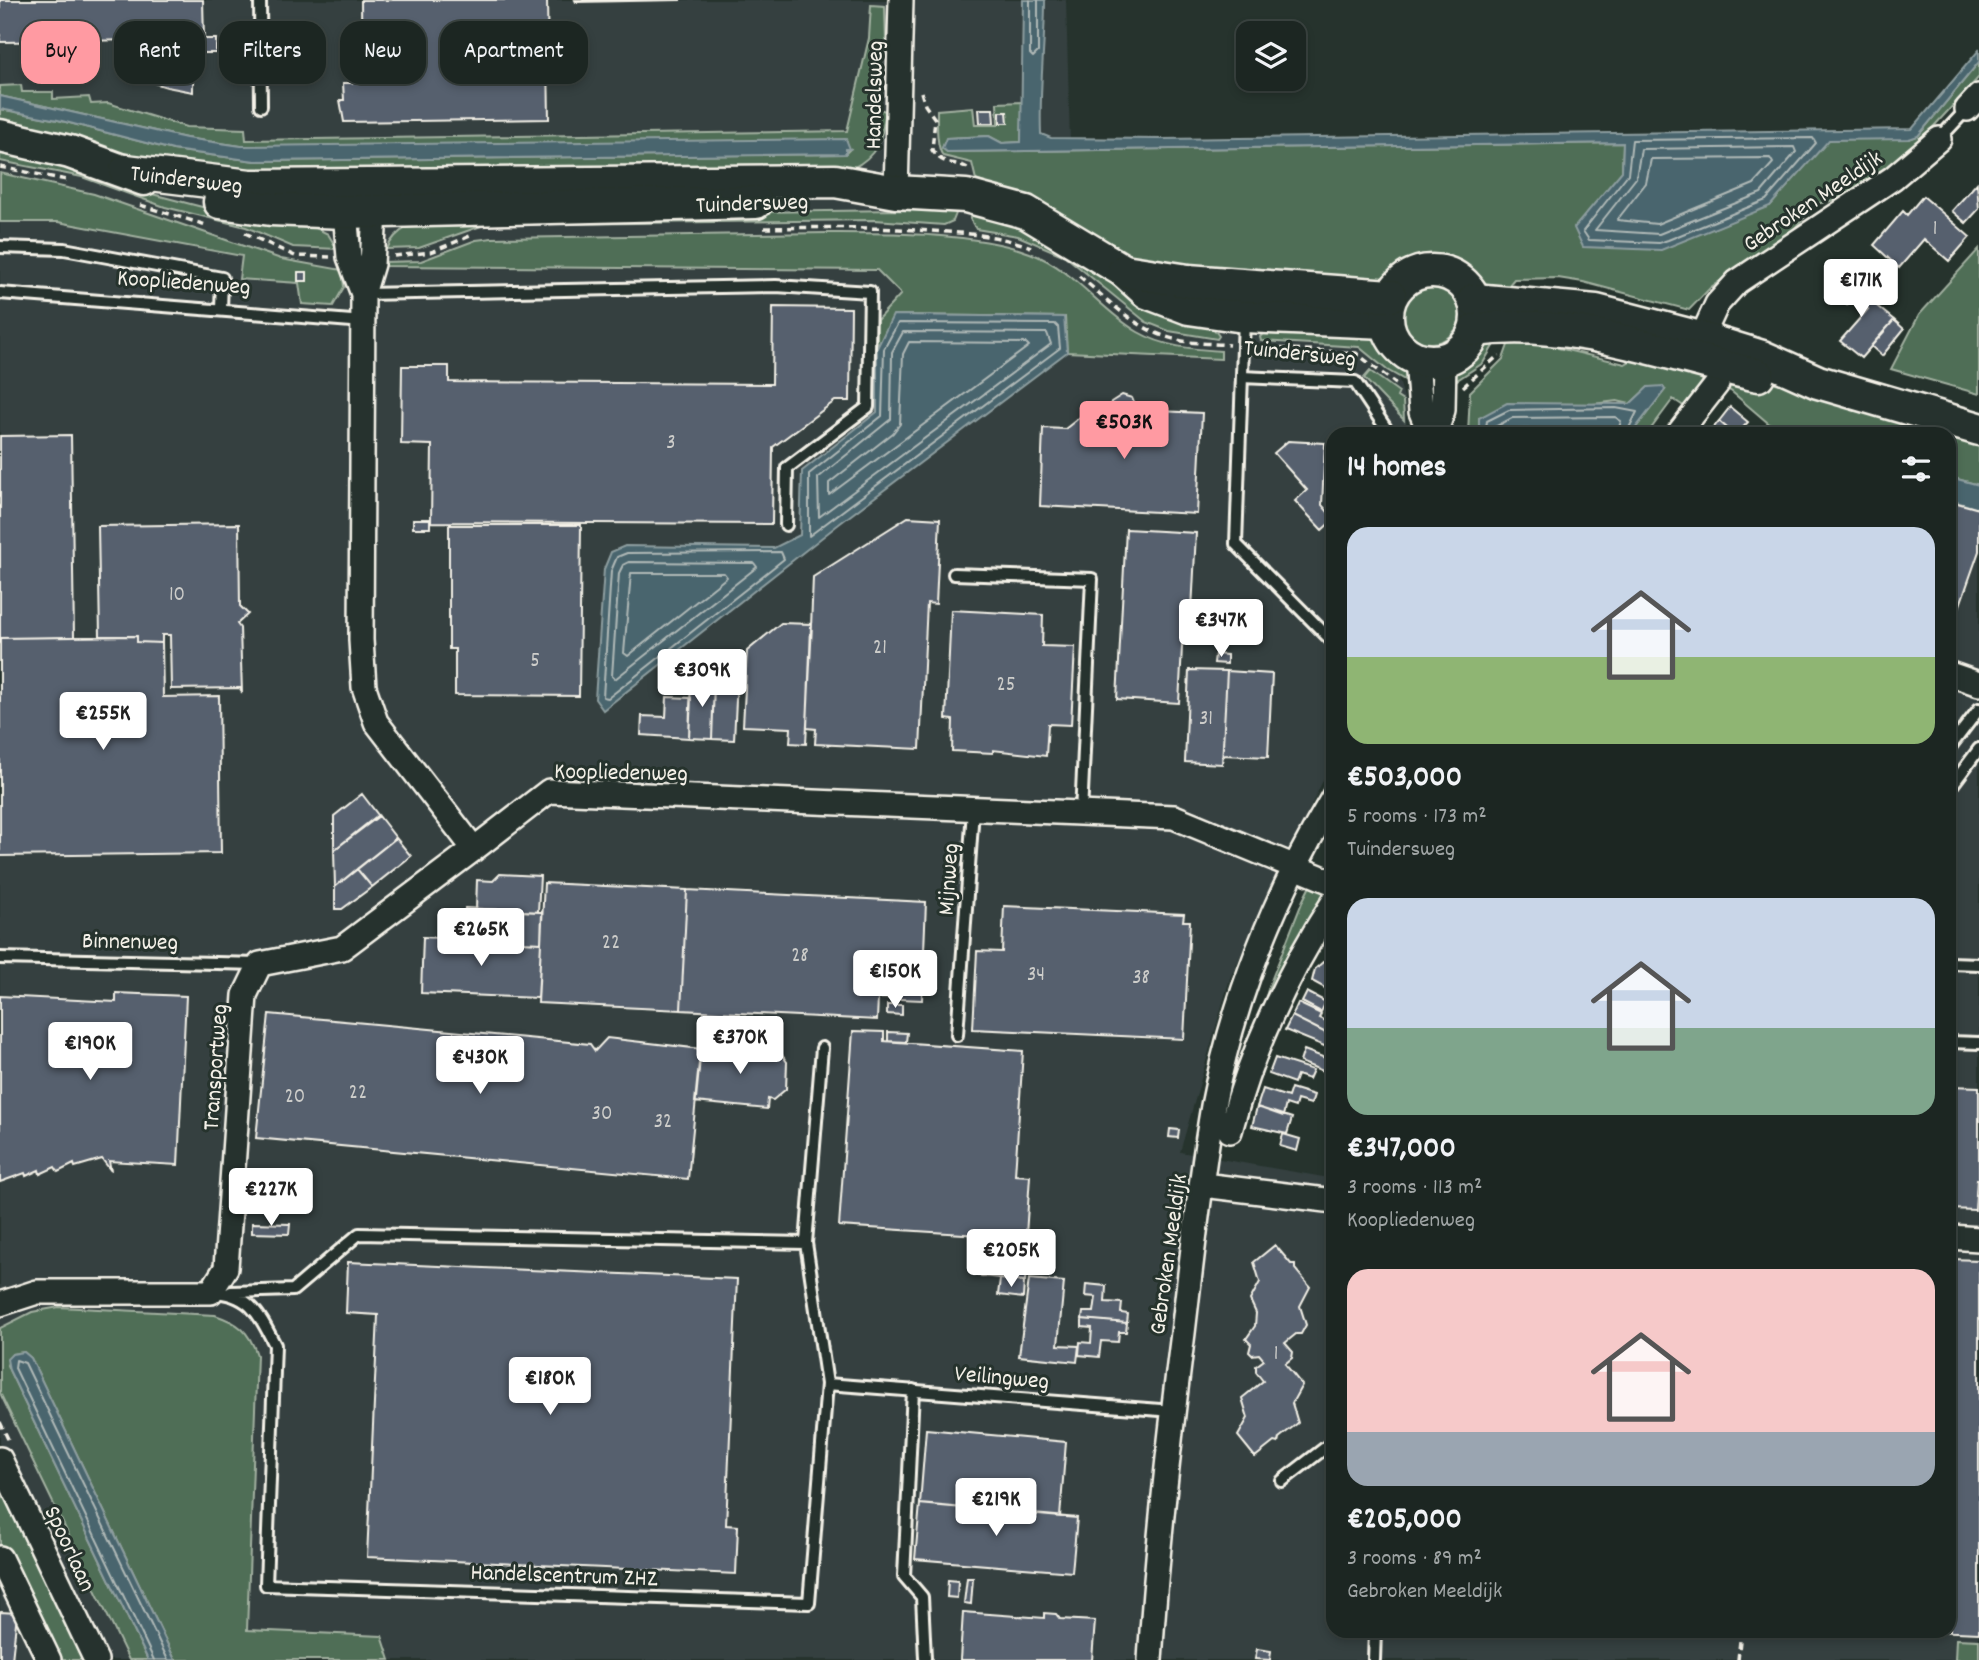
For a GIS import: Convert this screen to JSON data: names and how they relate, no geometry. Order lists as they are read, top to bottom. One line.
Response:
{"streets":{"main road":["Tuindersweg"],"street":["Handelsweg","Gebroken Meeldijk","Koopliedenweg","Transportweg","Spoorlaan"],"lane":["Mijnweg","Binnenweg","Veilingweg","Handelscentrum ZHZ"]},"crossings":[["Handelsweg","Tuindersweg"],["Gebroken Meeldijk","Koopliedenweg"],["Gebroken Meeldijk","Veilingweg"],["Koopliedenweg","Mijnweg"],["Binnenweg","Transportweg"],["Transportweg","Handelscentrum ZHZ"],["Veilingweg","Handelscentrum ZHZ"]],"house_numbers":["1","3","10","21","5","25","31","22","28","34","38","22","20","30","32","1"],"page":{"chip":["Buy","Rent","Filters","New","Apartment"],"price":["€171K","€503K","€347K","€309K","€255K","€265K","€150K","€370K","€190K","€430K","€227K","€205K","€180K","€219K"],"heading":"14 homes","list":[{"name":"€503,000","note":"5 rooms · 173 m² · Tuindersweg"},{"name":"€347,000","note":"3 rooms · 113 m² · Koopliedenweg"},{"name":"€205,000","note":"3 rooms · 89 m² · Gebroken Meeldijk"}]}}
